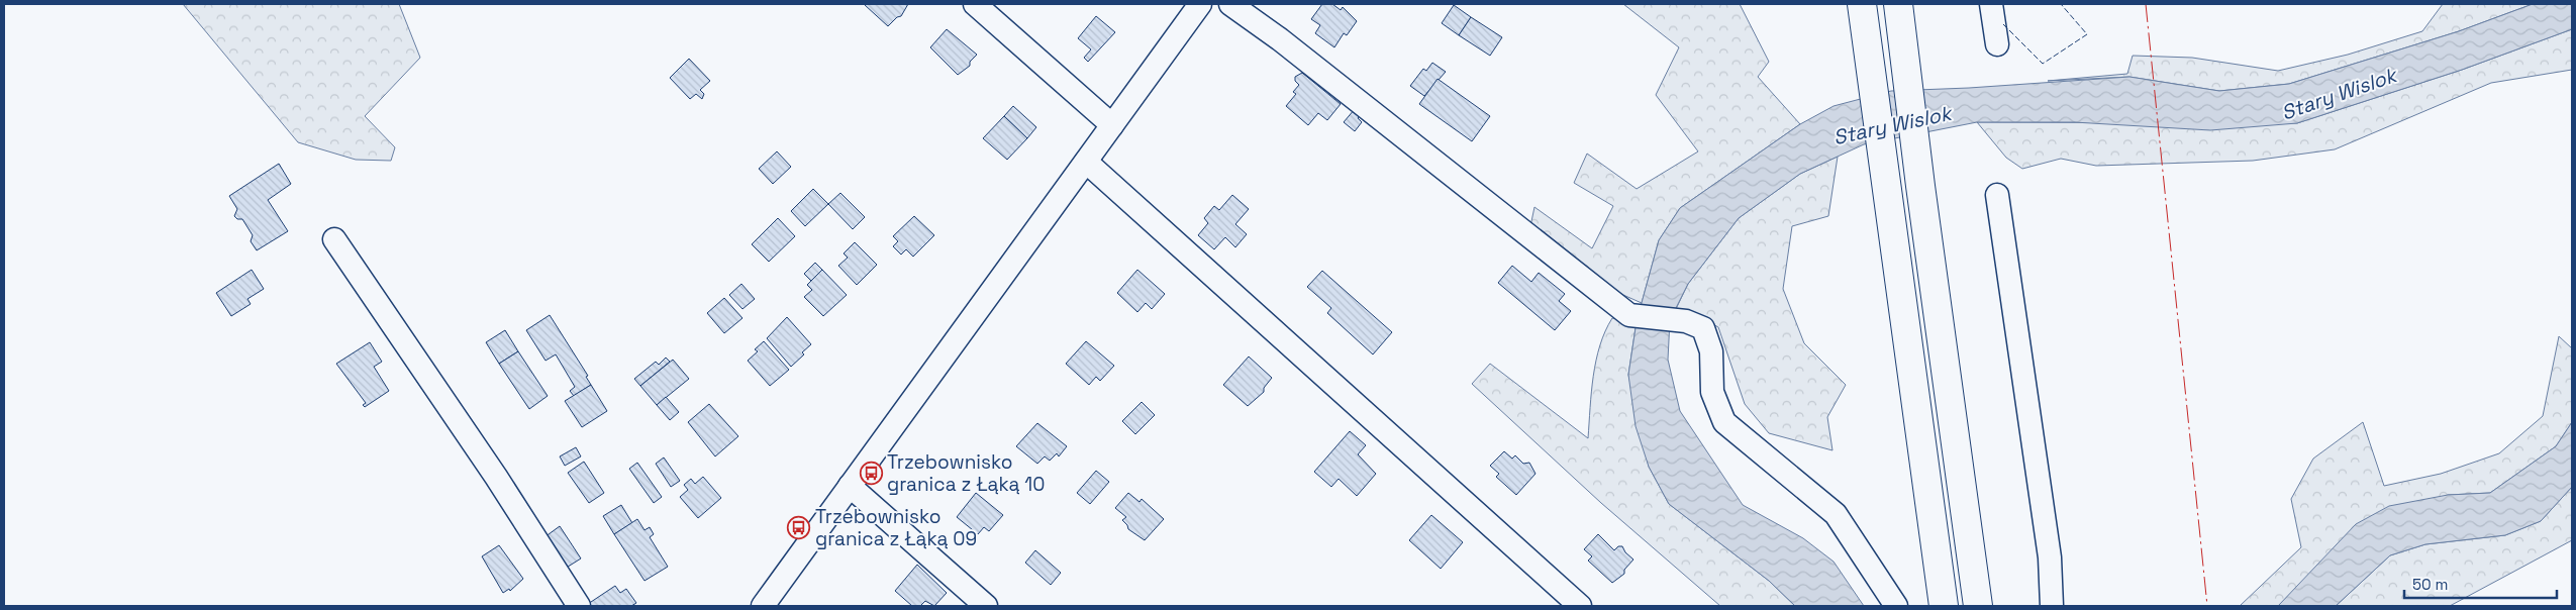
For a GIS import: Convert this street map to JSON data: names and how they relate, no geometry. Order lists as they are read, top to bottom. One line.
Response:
{"water":["Stary Wislok"],"places":{"bus stop":["Trzebownisko granica z Łąką 10","Trzebownisko granica z Łąką 09"]},"scale_bar":"50 m"}
